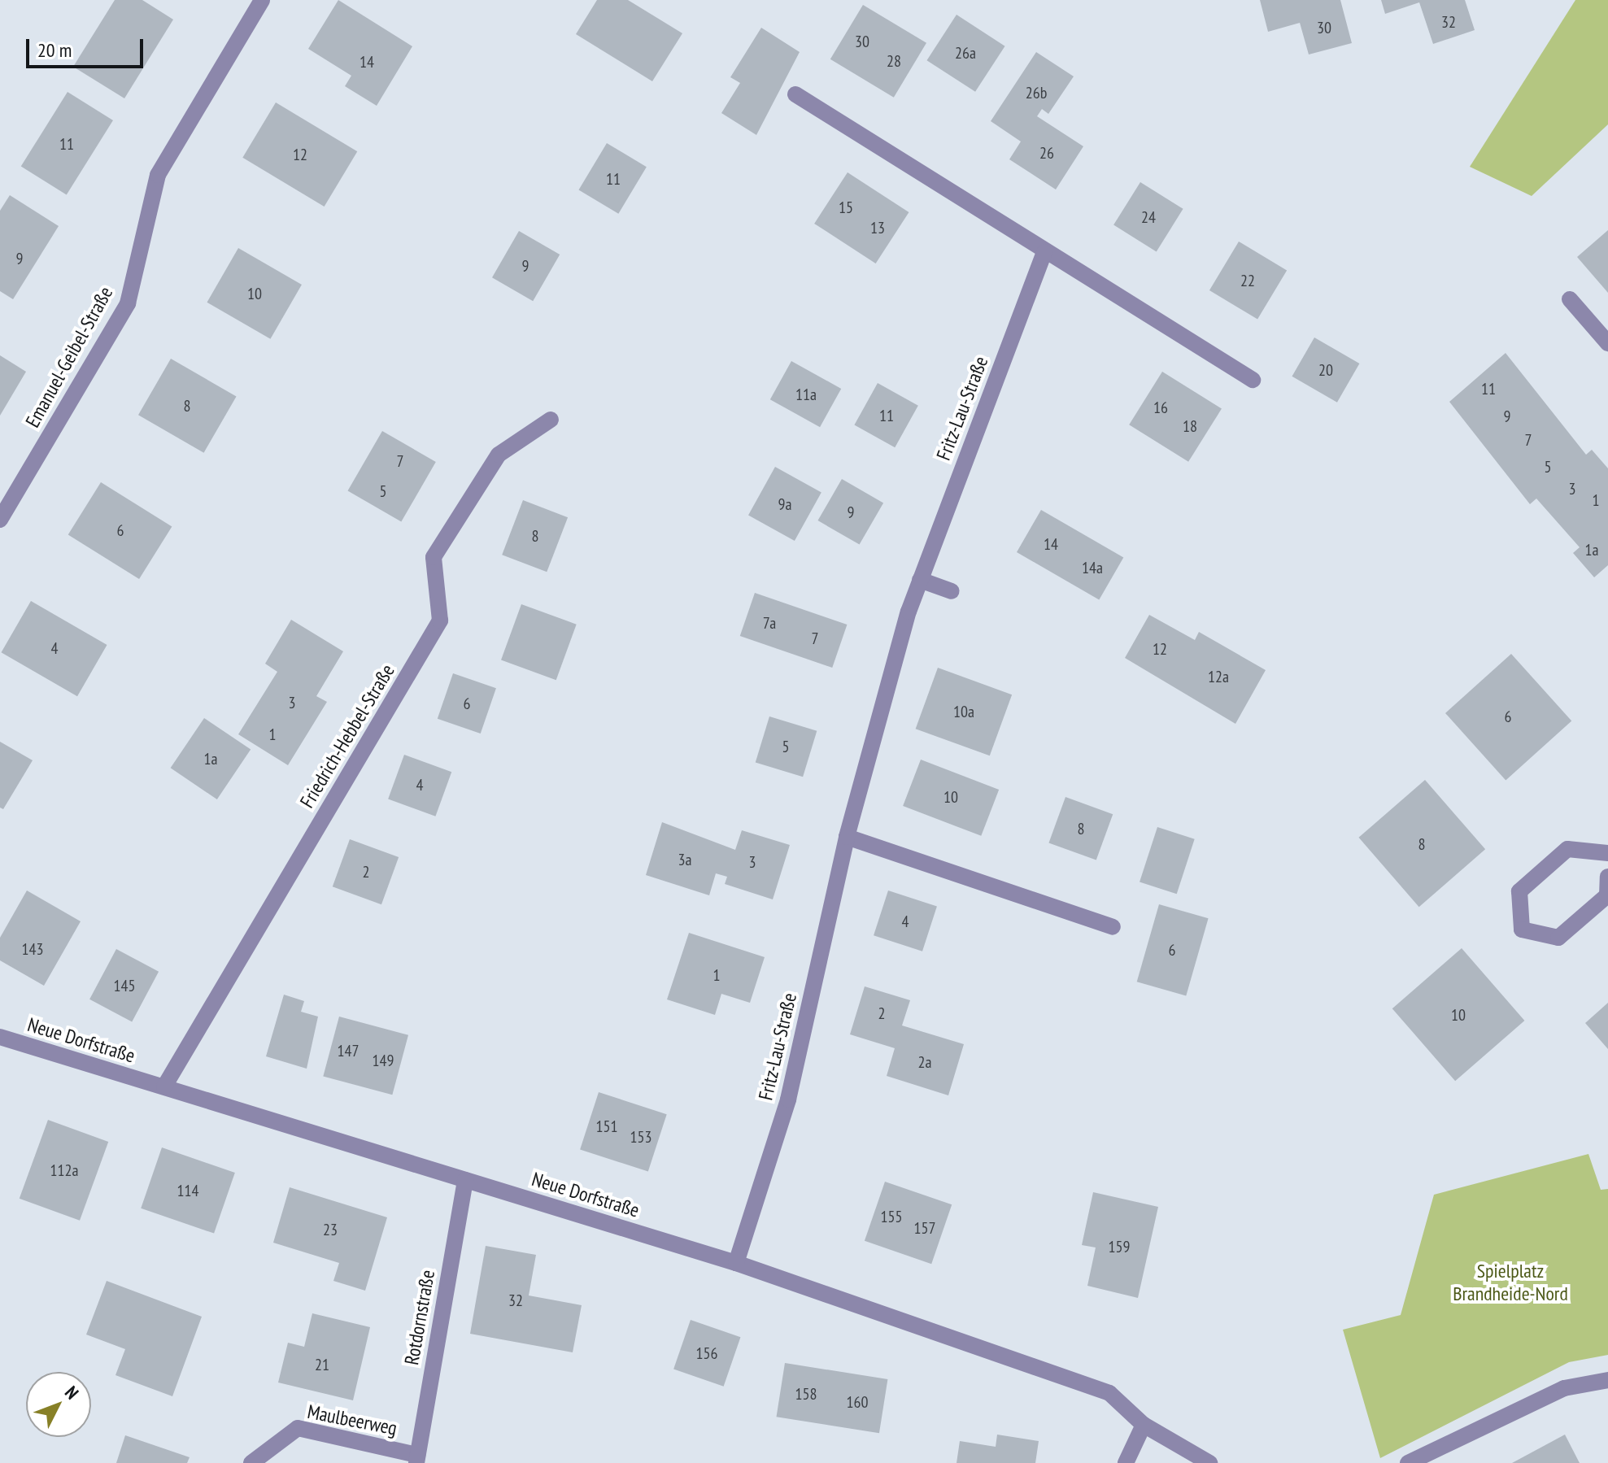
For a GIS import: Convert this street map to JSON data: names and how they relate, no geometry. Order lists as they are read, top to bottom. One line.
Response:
{"streets":{"street":["Emanuel-Geibel-Straße","Fritz-Lau-Straße","Friedrich-Hebbel-Straße","Neue Dorfstraße","Rotdornstraße","Maulbeerweg"]},"crossings":[["Fritz-Lau-Straße","Neue Dorfstraße"],["Friedrich-Hebbel-Straße","Neue Dorfstraße"],["Neue Dorfstraße","Rotdornstraße"],["Rotdornstraße","Maulbeerweg"]],"parks":["Spielplatz Brandheide-Nord"],"house_numbers":["32","30","30","26a","28","14","26b","11","26","12","11","15","24","13","9","9","22","10","20","11","11a","8","16","11","9","18","7","7","5","3","5","1","9a","9","6","8","14","1a","14a","7a","7","4","12","12a","3","6","10a","6","1","5","1a","4","10","8","8","3a","3","2","4","143","6","1","145","2","10","147","149","2a","151","153","112a","114","155","157","23","159","32","156","21","158","160"],"scale_bar":"20 m","north":"top right"}
